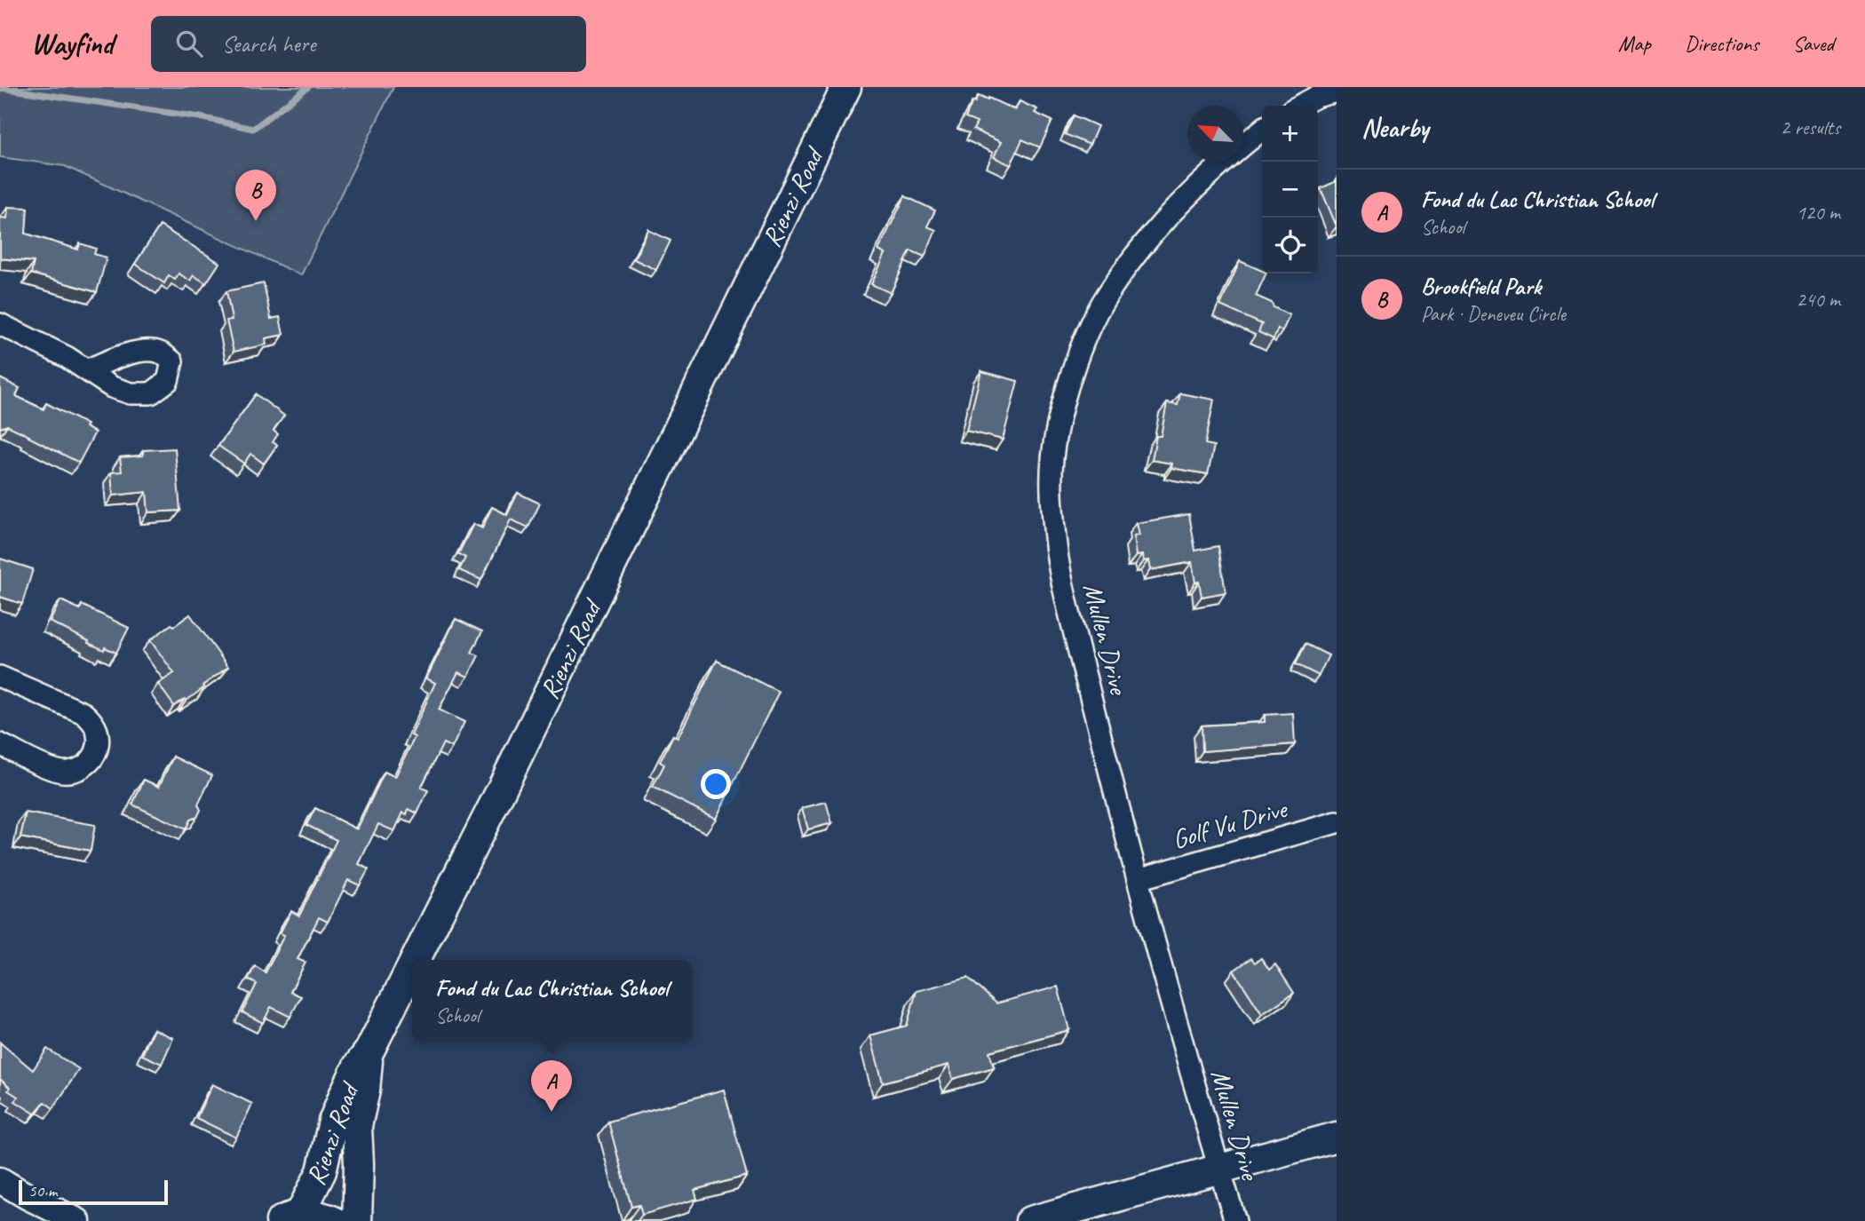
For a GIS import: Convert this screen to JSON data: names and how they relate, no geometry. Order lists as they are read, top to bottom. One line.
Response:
{"streets":{"main road":["Rienzi Road"],"street":["Mullen Drive","Golf Vu Drive"]},"crossings":[["Mullen Drive","Golf Vu Drive"]],"scale_bar":"50 m","north":"top left","page":{"header":"Wayfind","search":"Search here","nav":["Map","Directions","Saved"],"heading":["Nearby","2 results"],"map_buttons":["+","−"],"list":[{"mark":"A","name":"Fond du Lac Christian School","note":"School","value":"120 m"},{"mark":"B","name":"Brookfield Park","note":"Park · Deneveu Circle","value":"240 m"}],"pins":["B","A"],"popup":["Fond du Lac Christian School","School"],"scale":"50 m"}}
